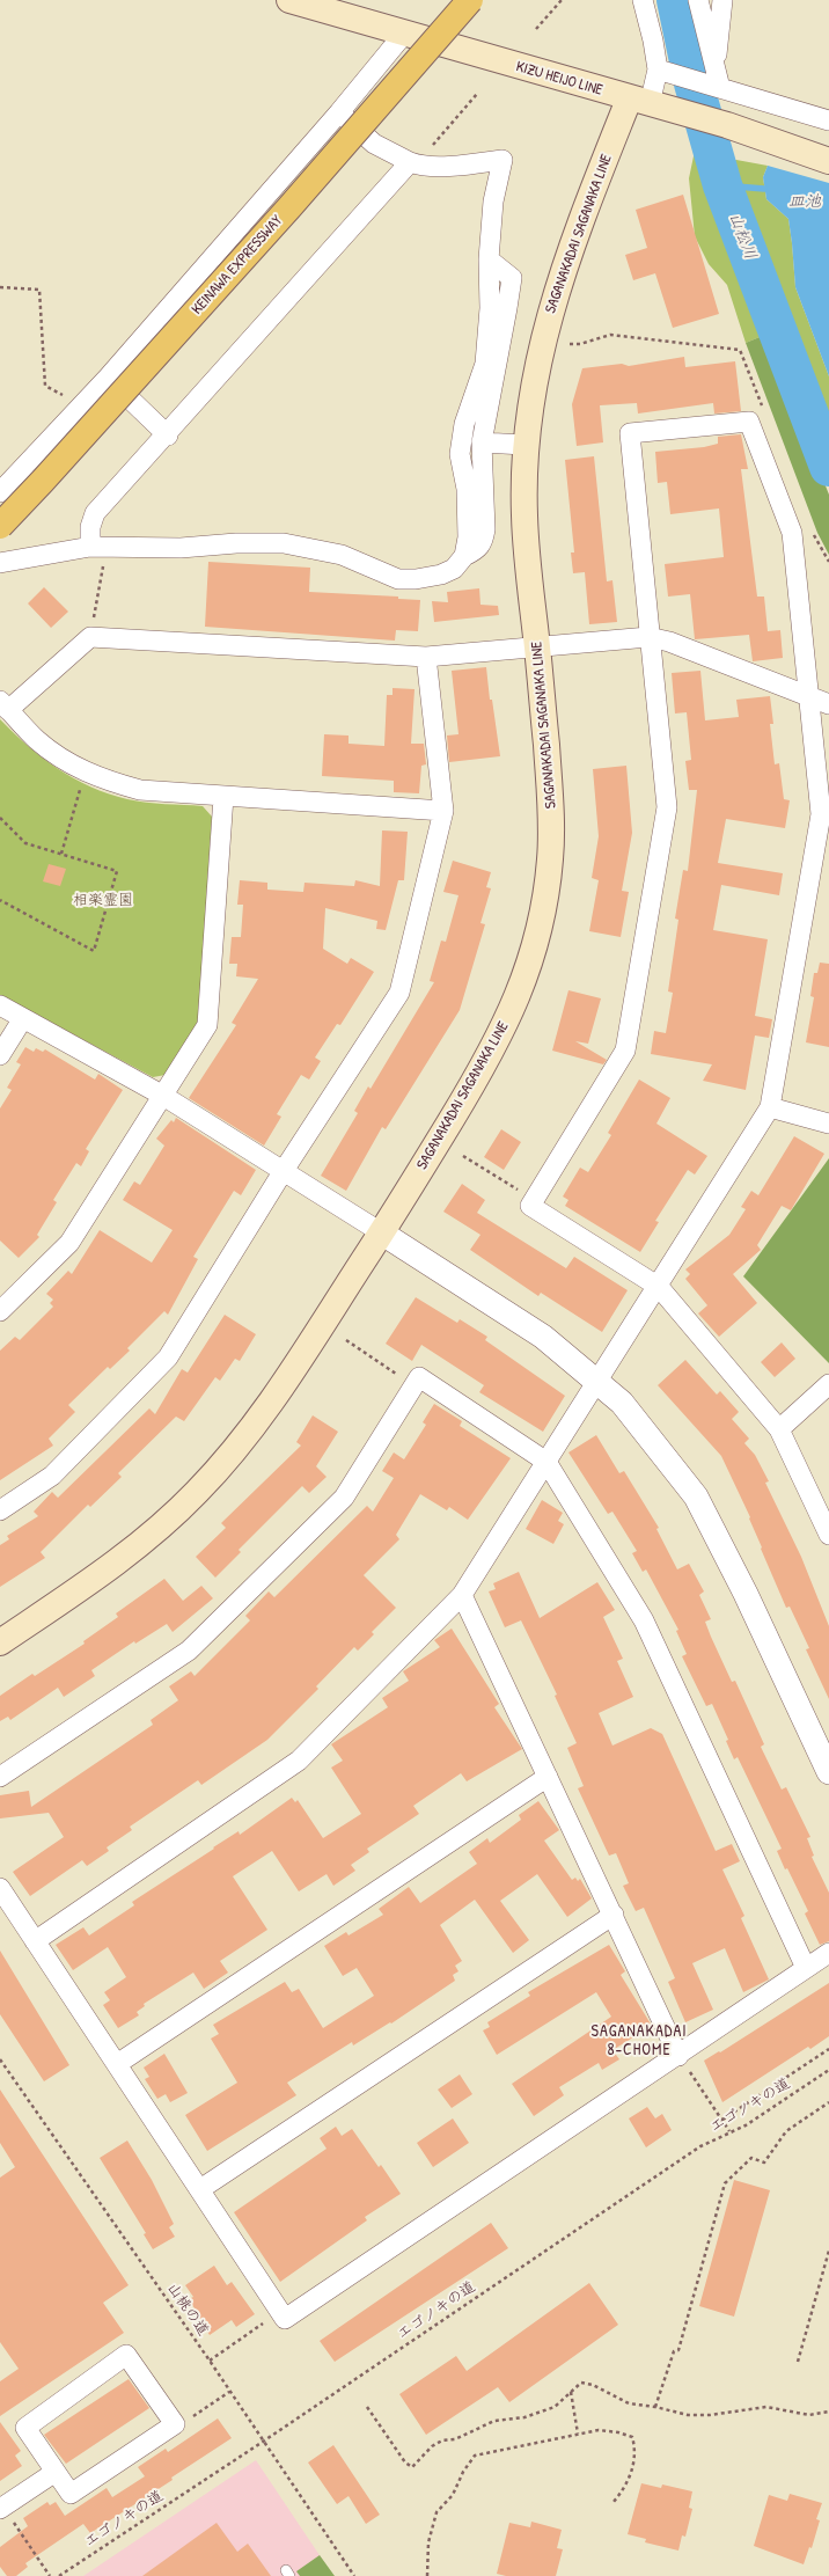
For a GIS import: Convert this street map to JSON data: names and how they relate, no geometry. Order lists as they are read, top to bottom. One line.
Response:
{"streets":{"highway":["KEINAWA EXPRESSWAY"],"main road":["KIZU HEIJO LINE","SAGANAKADAI SAGANAKA LINE"],"path":["エゴノキの道","山桃の道"]},"crossings":[["KIZU HEIJO LINE","SAGANAKADAI SAGANAKA LINE"],["エゴノキの道","山桃の道"]],"districts":["SAGANAKADAI 8-CHOME"],"water":["皿池","山松川"],"parks":["相楽霊園"]}
